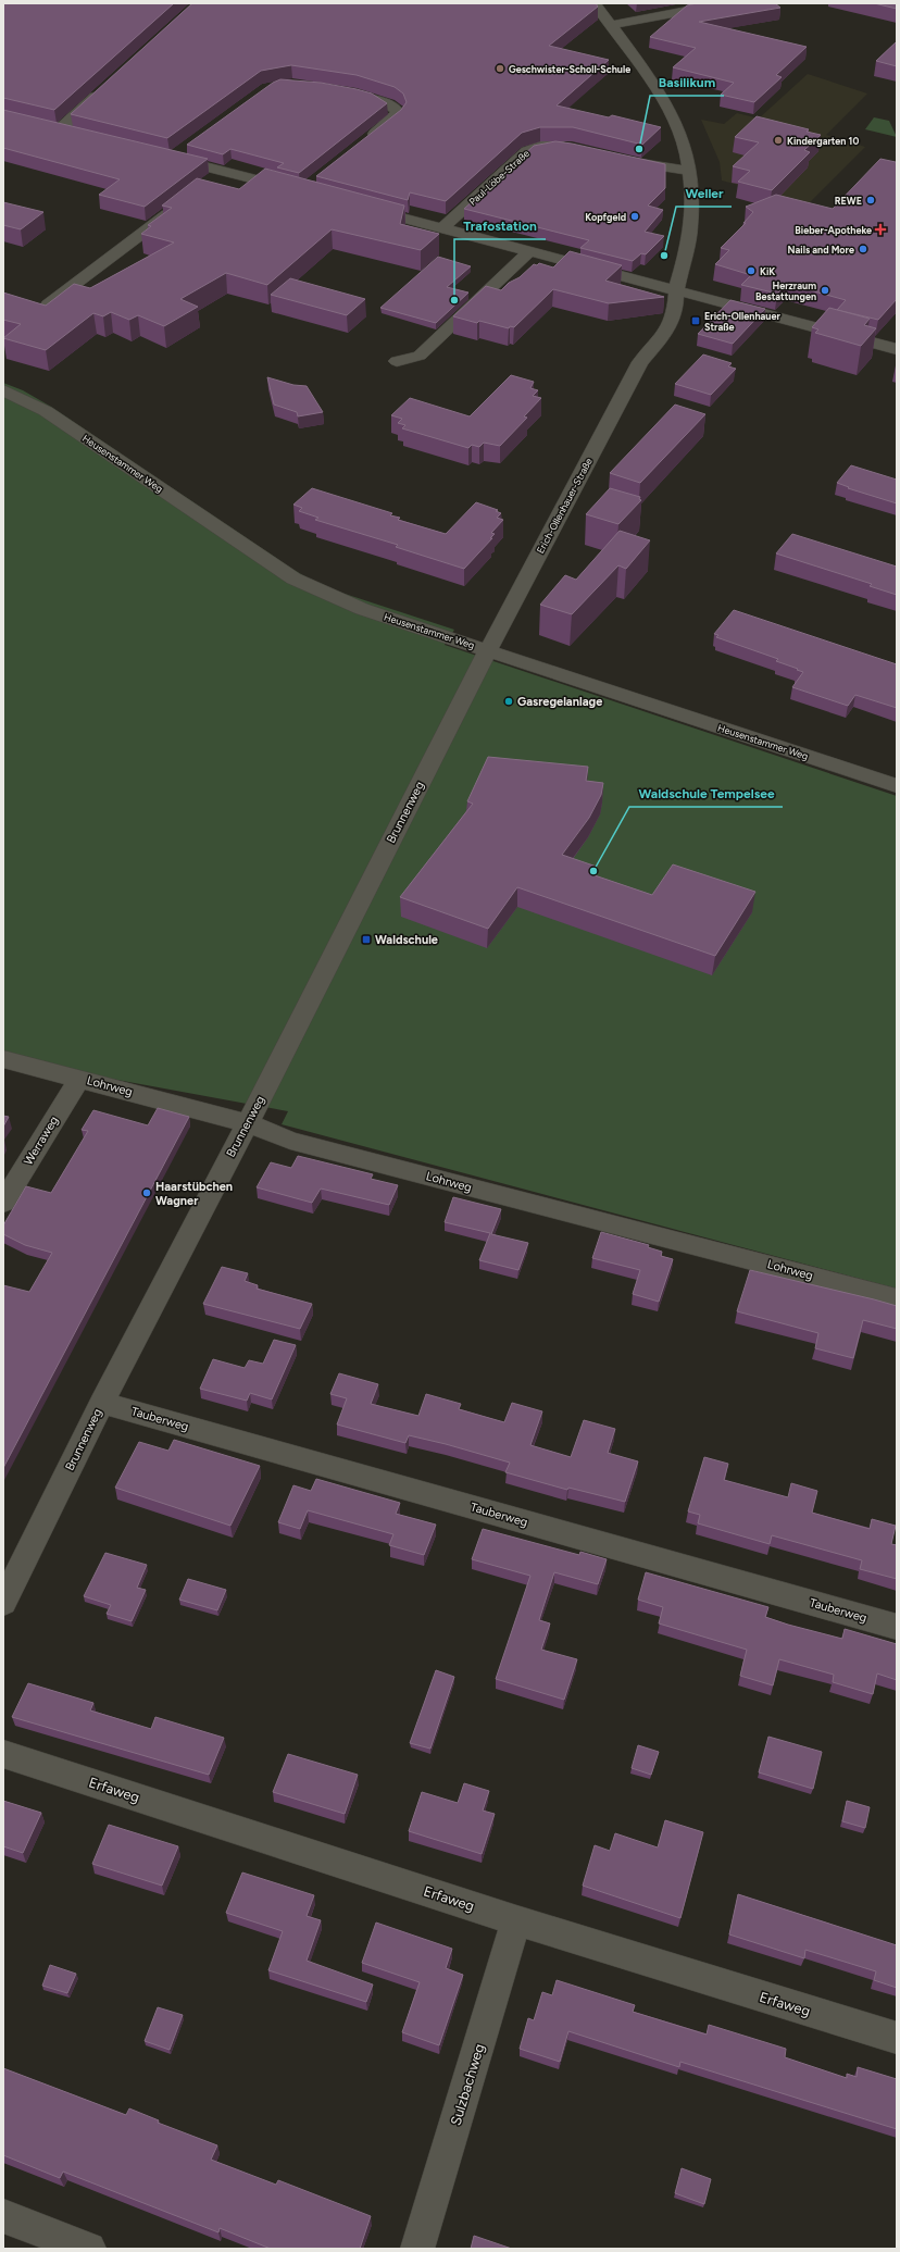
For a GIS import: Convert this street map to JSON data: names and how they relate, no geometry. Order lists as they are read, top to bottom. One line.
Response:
{"streets":{"street":["Paul-Löbe-Straße","Heusenstammer Weg","Erich-Ollenhauer-Straße","Brunnenweg","Lohrweg","Werraweg","Tauberweg","Erfaweg","Sulzbachweg"]},"crossings":[["Heusenstammer Weg","Erich-Ollenhauer-Straße"],["Heusenstammer Weg","Brunnenweg"],["Erich-Ollenhauer-Straße","Brunnenweg"],["Brunnenweg","Lohrweg"],["Brunnenweg","Tauberweg"],["Lohrweg","Werraweg"],["Erfaweg","Sulzbachweg"]],"places":{"other":["Geschwister-Scholl-Schule","Kindergarten 10","Basilikum","REWE","Kopfgeld","Nails and More","Weller","KiK","Herzraum Bestattungen","Trafostation","Gasregelanlage","Waldschule Tempelsee","Haarstübchen Wagner"],"health":["Bieber-Apotheke"],"transit":["Erich-Ollenhauer Straße","Waldschule"]}}
